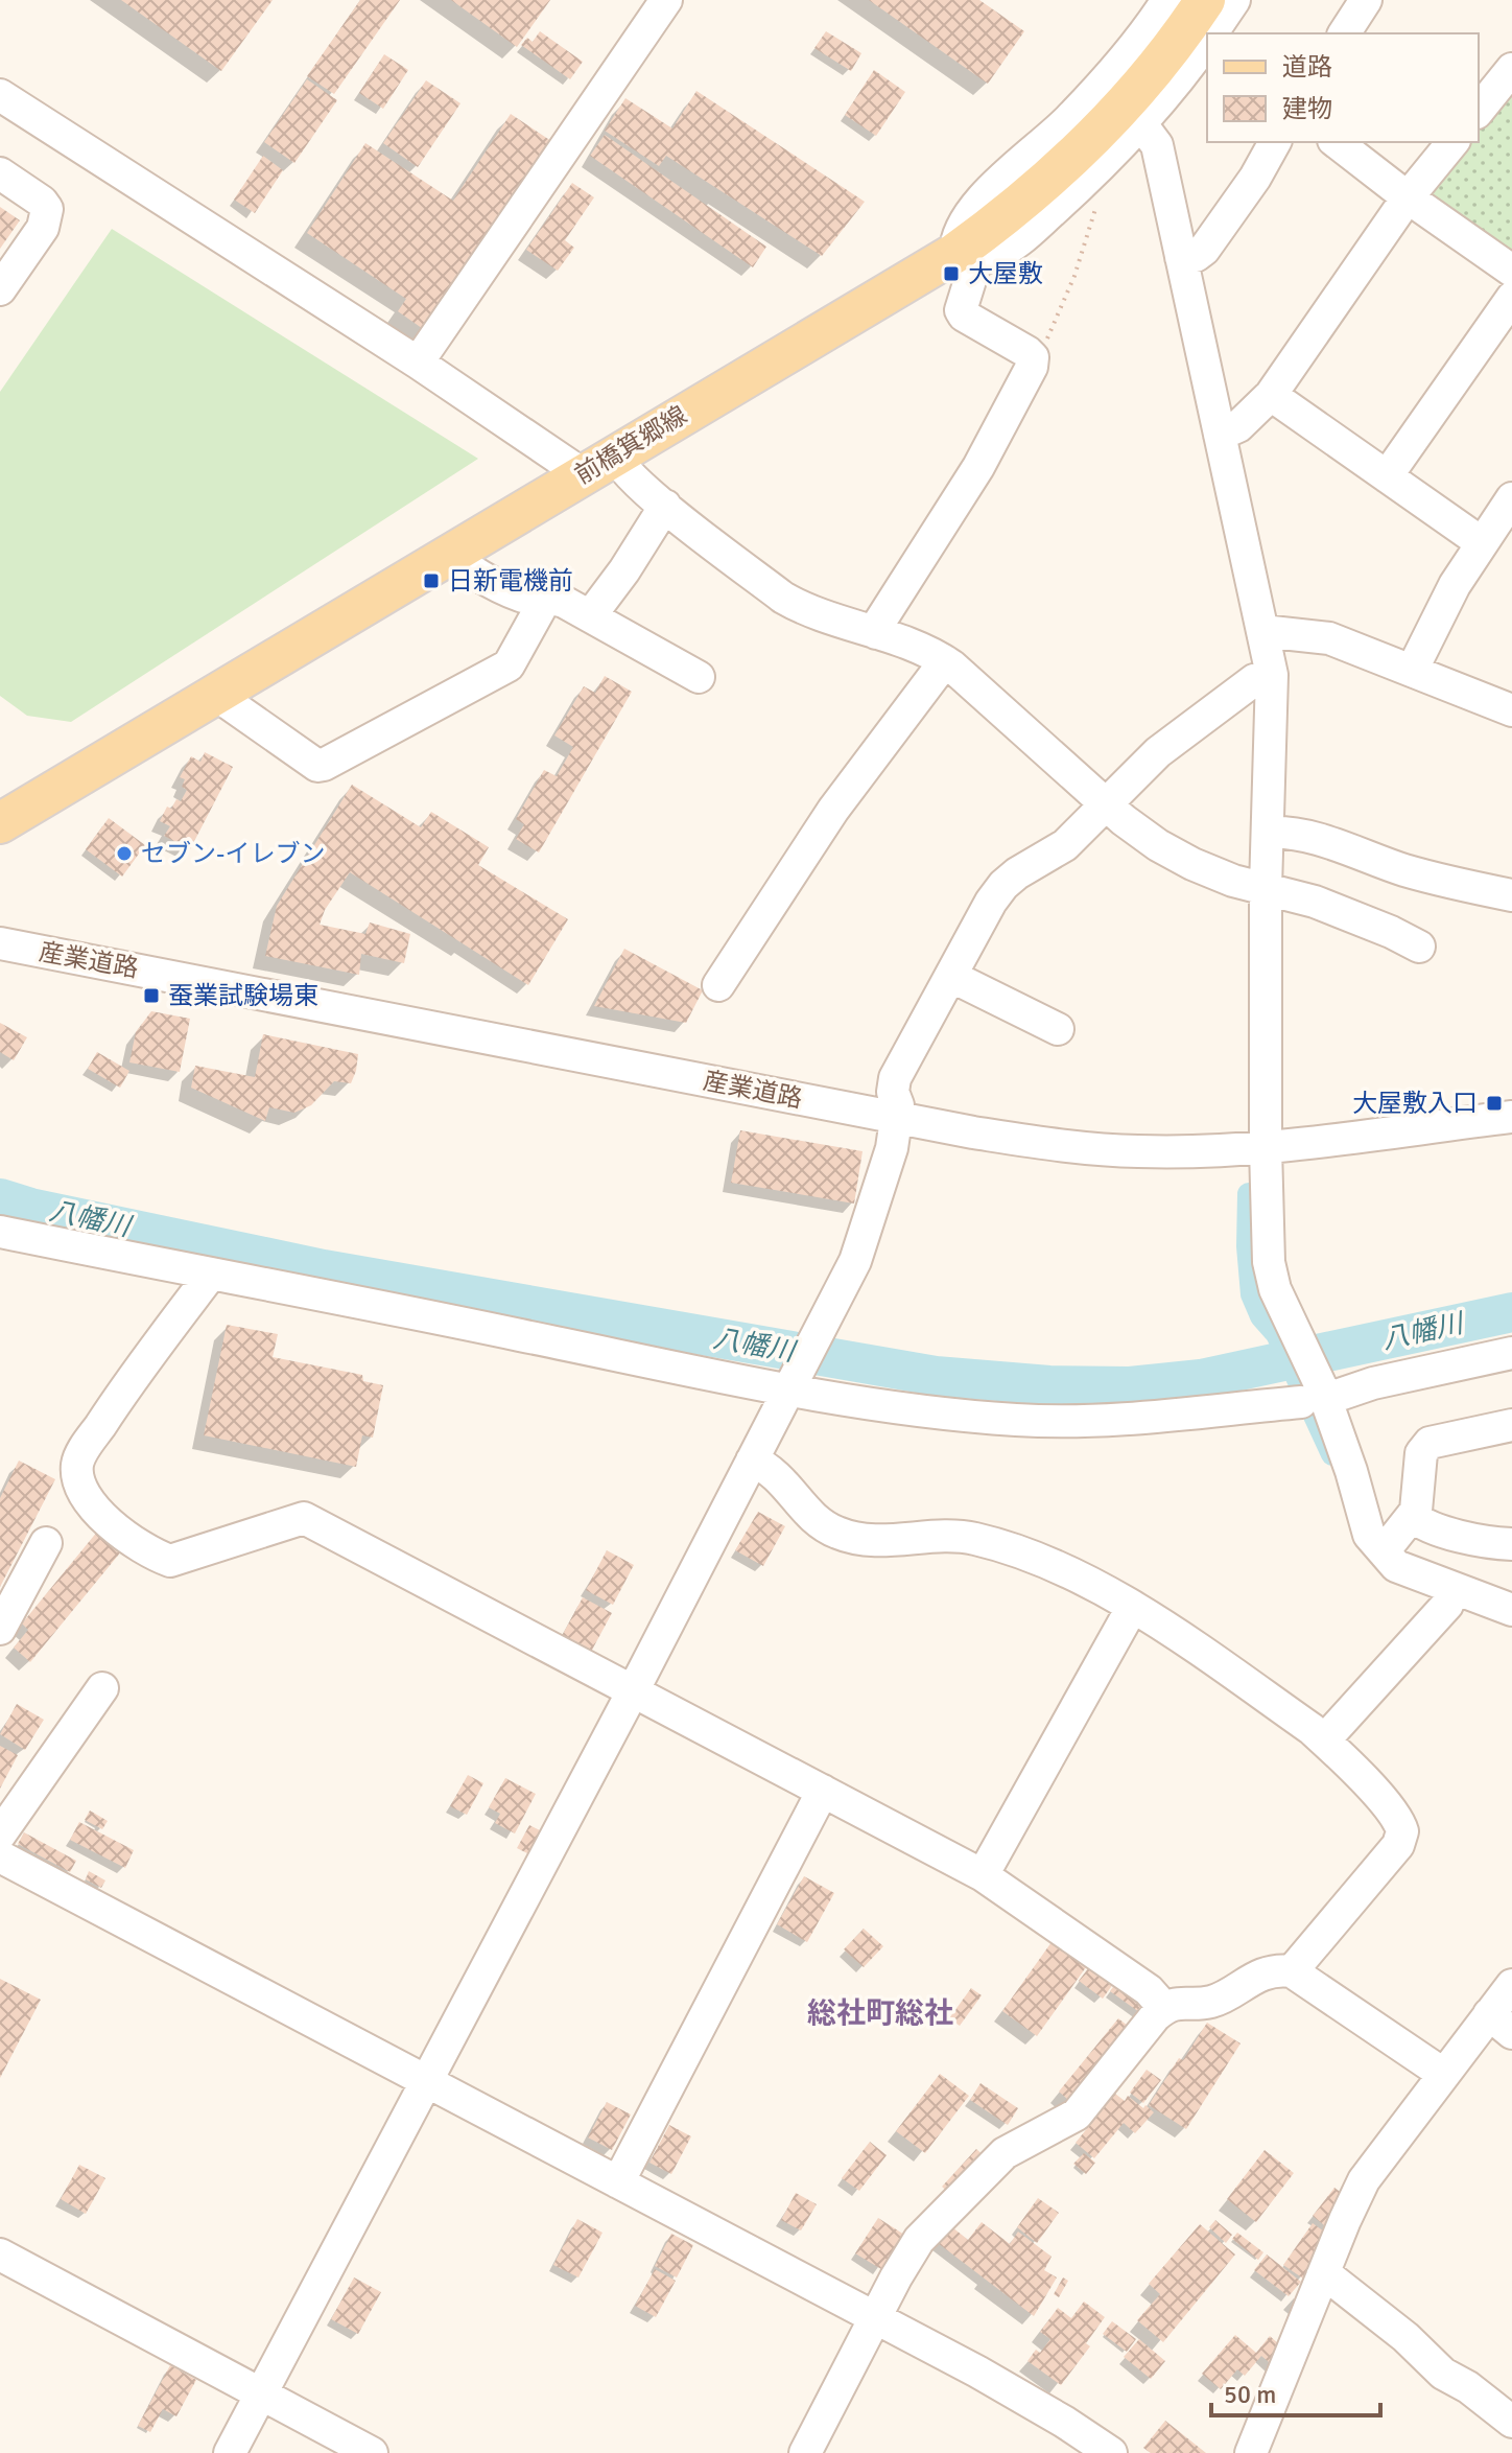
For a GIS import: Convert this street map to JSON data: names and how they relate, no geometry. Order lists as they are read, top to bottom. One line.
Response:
{"streets":{"main road":["前橋箕郷線"],"street":["産業道路"]},"districts":["総社町総社"],"water":["八幡川"],"places":{"transit":["大屋敷","日新電機前","蚕業試験場東","大屋敷入口"],"other":["セブン-イレブン"]},"legend":["道路","建物"],"scale_bar":"50 m"}
